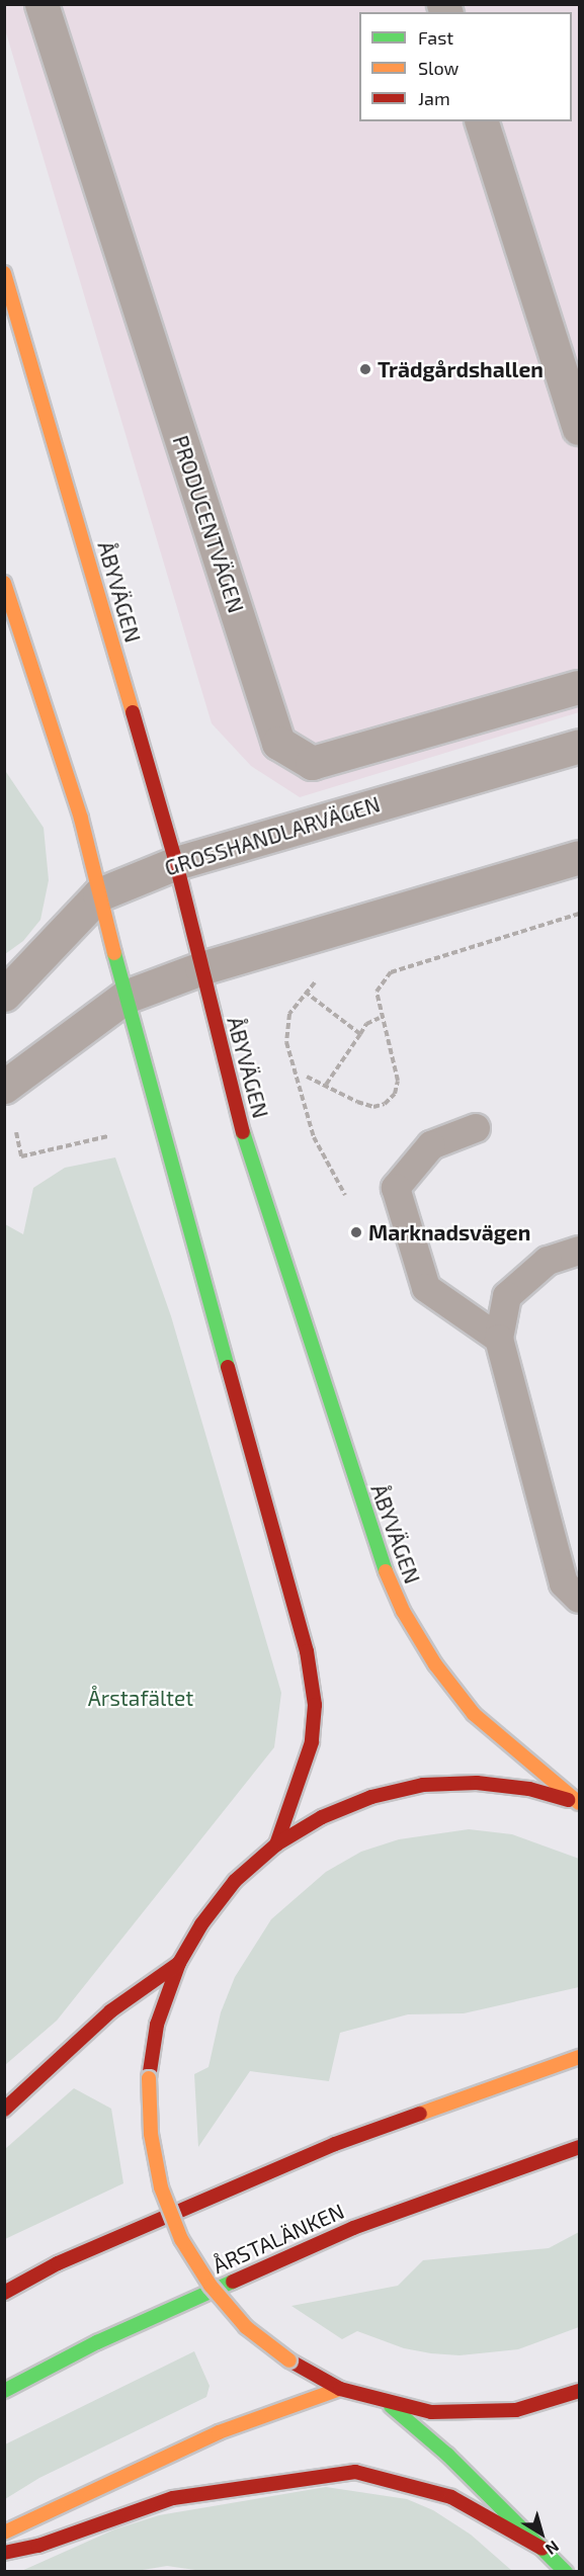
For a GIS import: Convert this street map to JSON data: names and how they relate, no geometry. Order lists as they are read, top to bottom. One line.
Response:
{"streets":{"main road":["ÅBYVÄGEN","ÅRSTALÄNKEN"],"street":["PRODUCENTVÄGEN","GROSSHANDLARVÄGEN"]},"crossings":[["ÅBYVÄGEN","GROSSHANDLARVÄGEN"]],"parks":["Årstafältet"],"places":["Trädgårdshallen","Marknadsvägen"],"legend":["Fast","Slow","Jam"],"north":"bottom right"}
